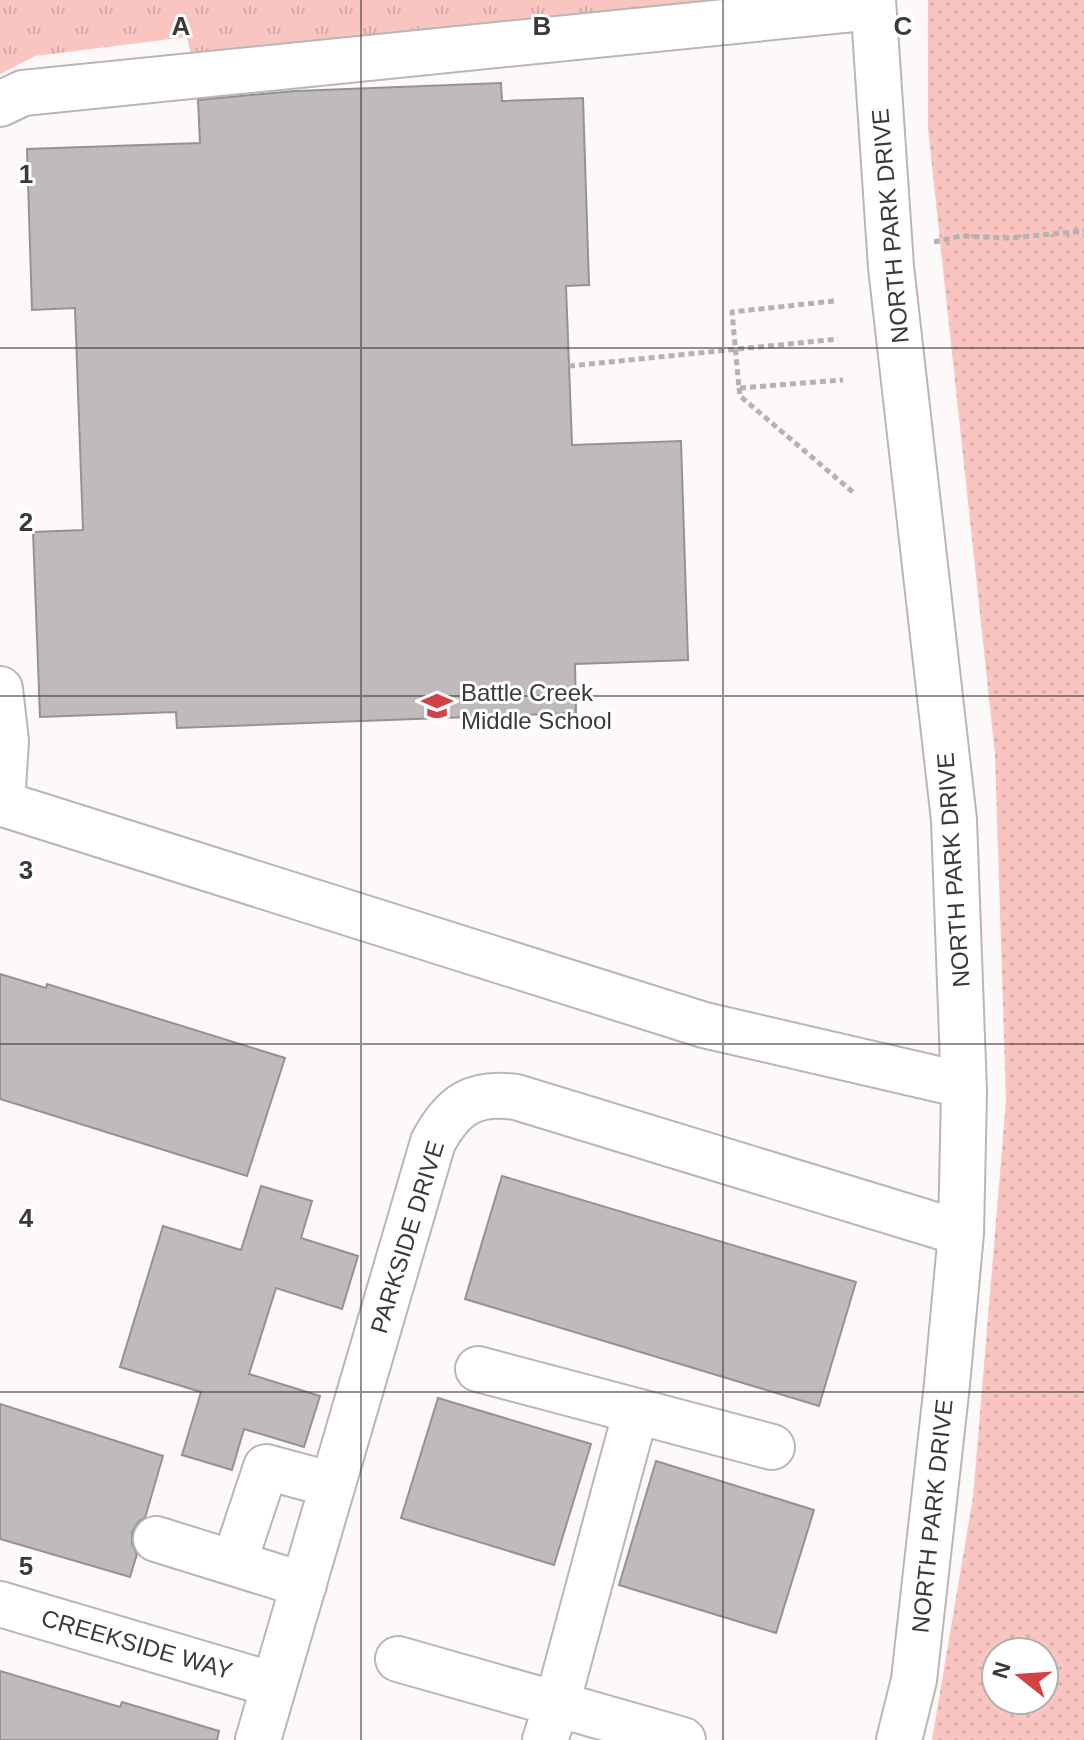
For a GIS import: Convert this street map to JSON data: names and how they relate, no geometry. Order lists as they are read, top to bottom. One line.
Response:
{"streets":{"street":["NORTH PARK DRIVE","PARKSIDE DRIVE","CREEKSIDE WAY"]},"crossings":[["NORTH PARK DRIVE","PARKSIDE DRIVE"],["PARKSIDE DRIVE","CREEKSIDE WAY"]],"places":{"school or university":["Battle Creek Middle School"]},"north":"left","grid":{"columns":["A","B","C"],"rows":["1","2","3","4","5"]}}
